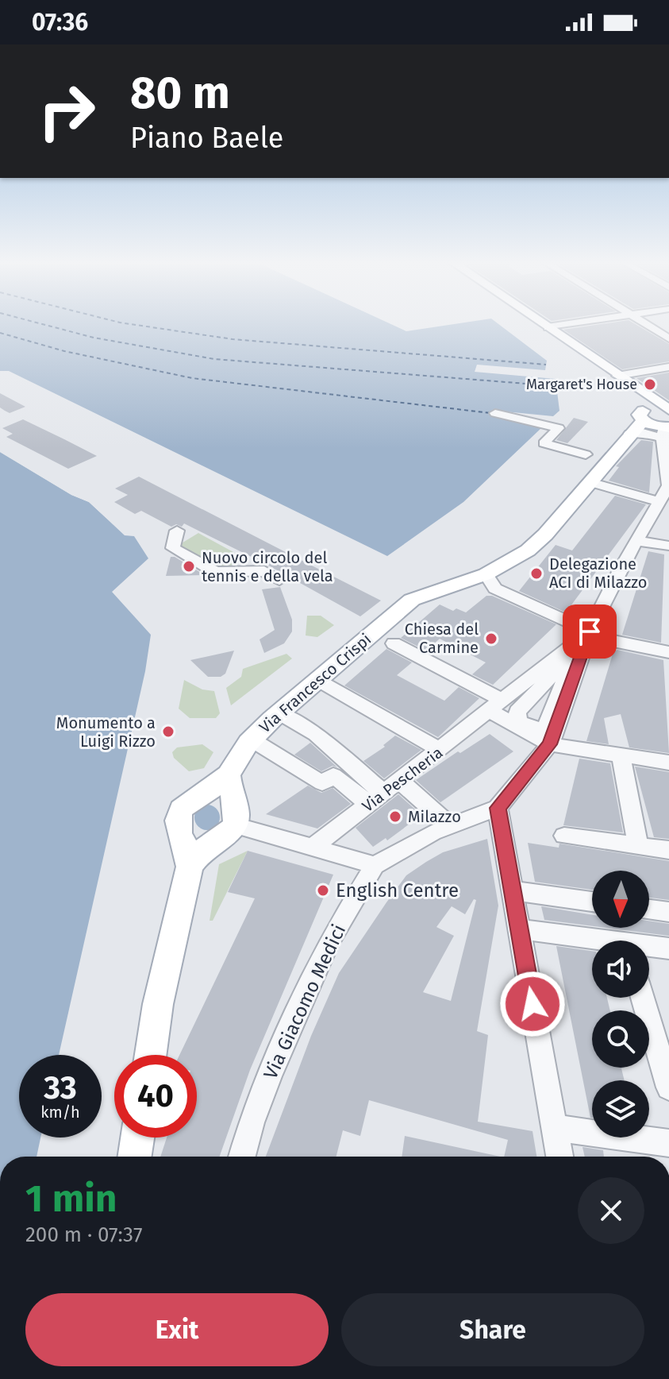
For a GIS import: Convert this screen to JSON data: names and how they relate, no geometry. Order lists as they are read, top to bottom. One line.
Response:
{"streets":{"main road":["Via Francesco Crispi"],"street":["Via Pescheria","Via Giacomo Medici"]},"places":["Margaret's House","Nuovo circolo del tennis e della vela","Delegazione ACI di Milazzo","Chiesa del Carmine","Monumento a Luigi Rizzo","Milazzo","English Centre"],"north":"bottom","page":{"status":"07:36","turn":["80 m","Piano Baele"],"speed":"33 km/h","limit":"40","heading":["1 min","200 m · 07:37"],"buttons":["Exit","Share"]}}
